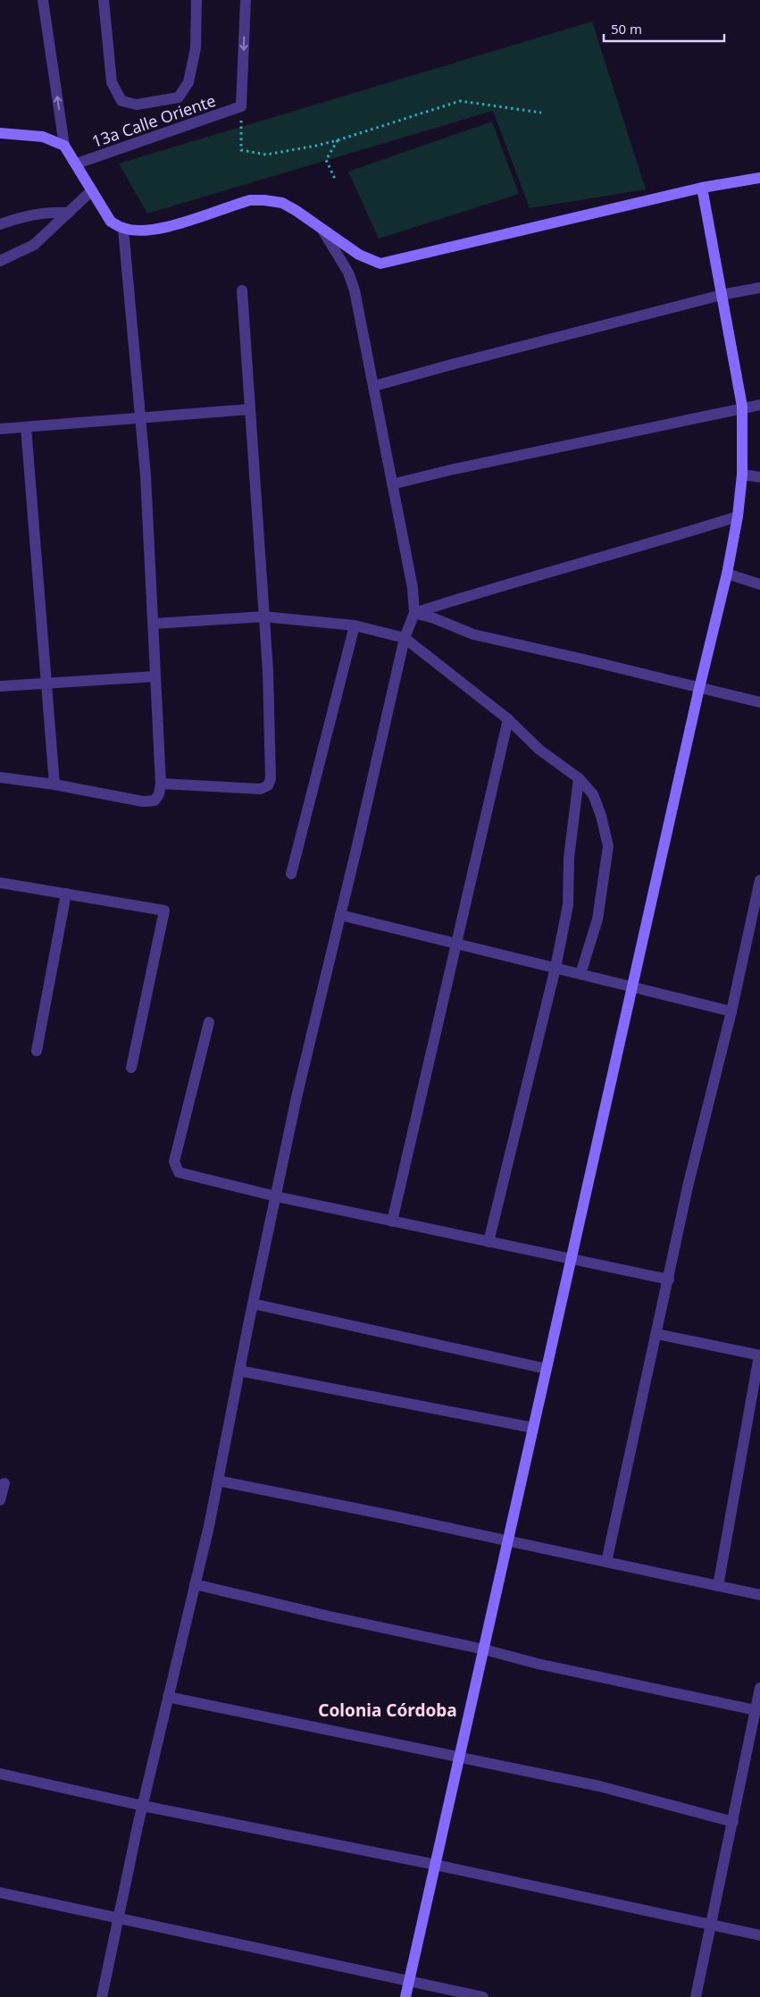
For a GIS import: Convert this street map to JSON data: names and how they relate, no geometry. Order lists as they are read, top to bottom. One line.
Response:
{"streets":{"street":["13a Calle Oriente"]},"districts":["Colonia Córdoba"],"scale_bar":"50 m"}
